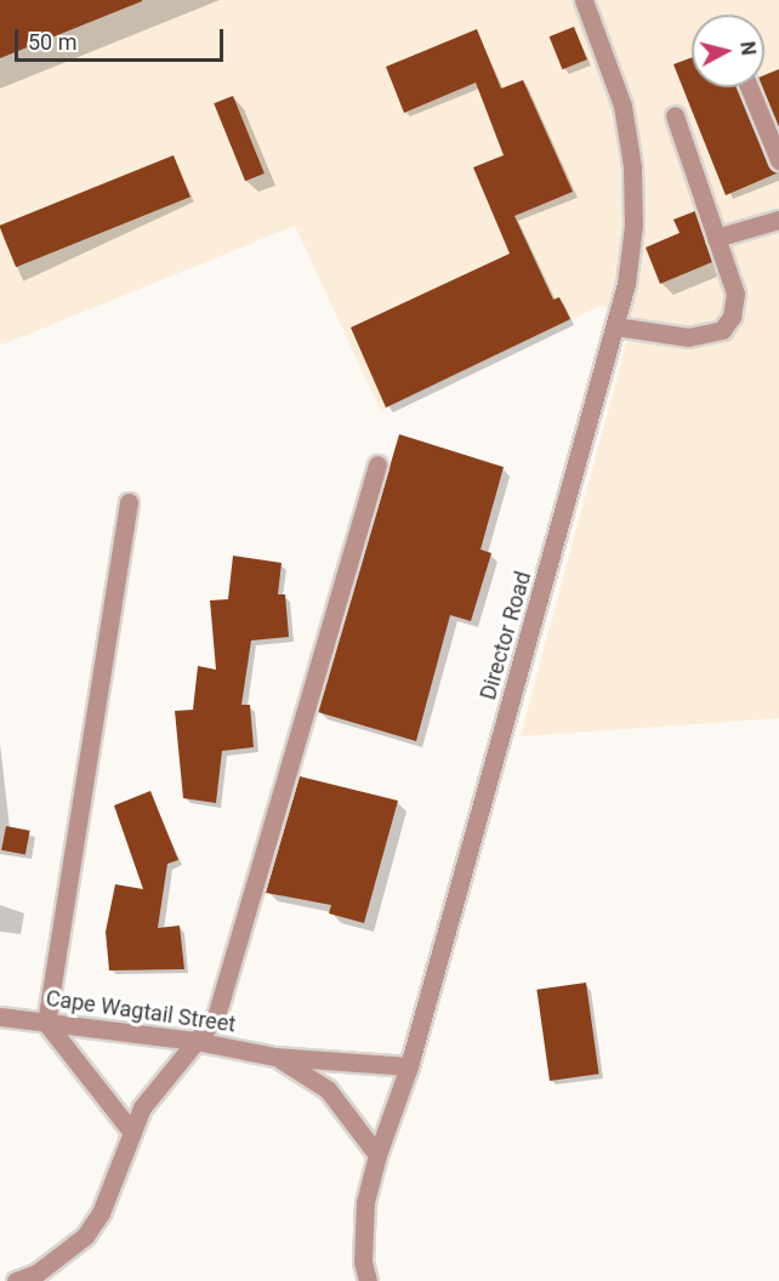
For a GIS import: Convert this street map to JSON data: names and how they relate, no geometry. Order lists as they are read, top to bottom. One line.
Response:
{"streets":{"street":["Director Road","Cape Wagtail Street"]},"scale_bar":"50 m","north":"right"}
